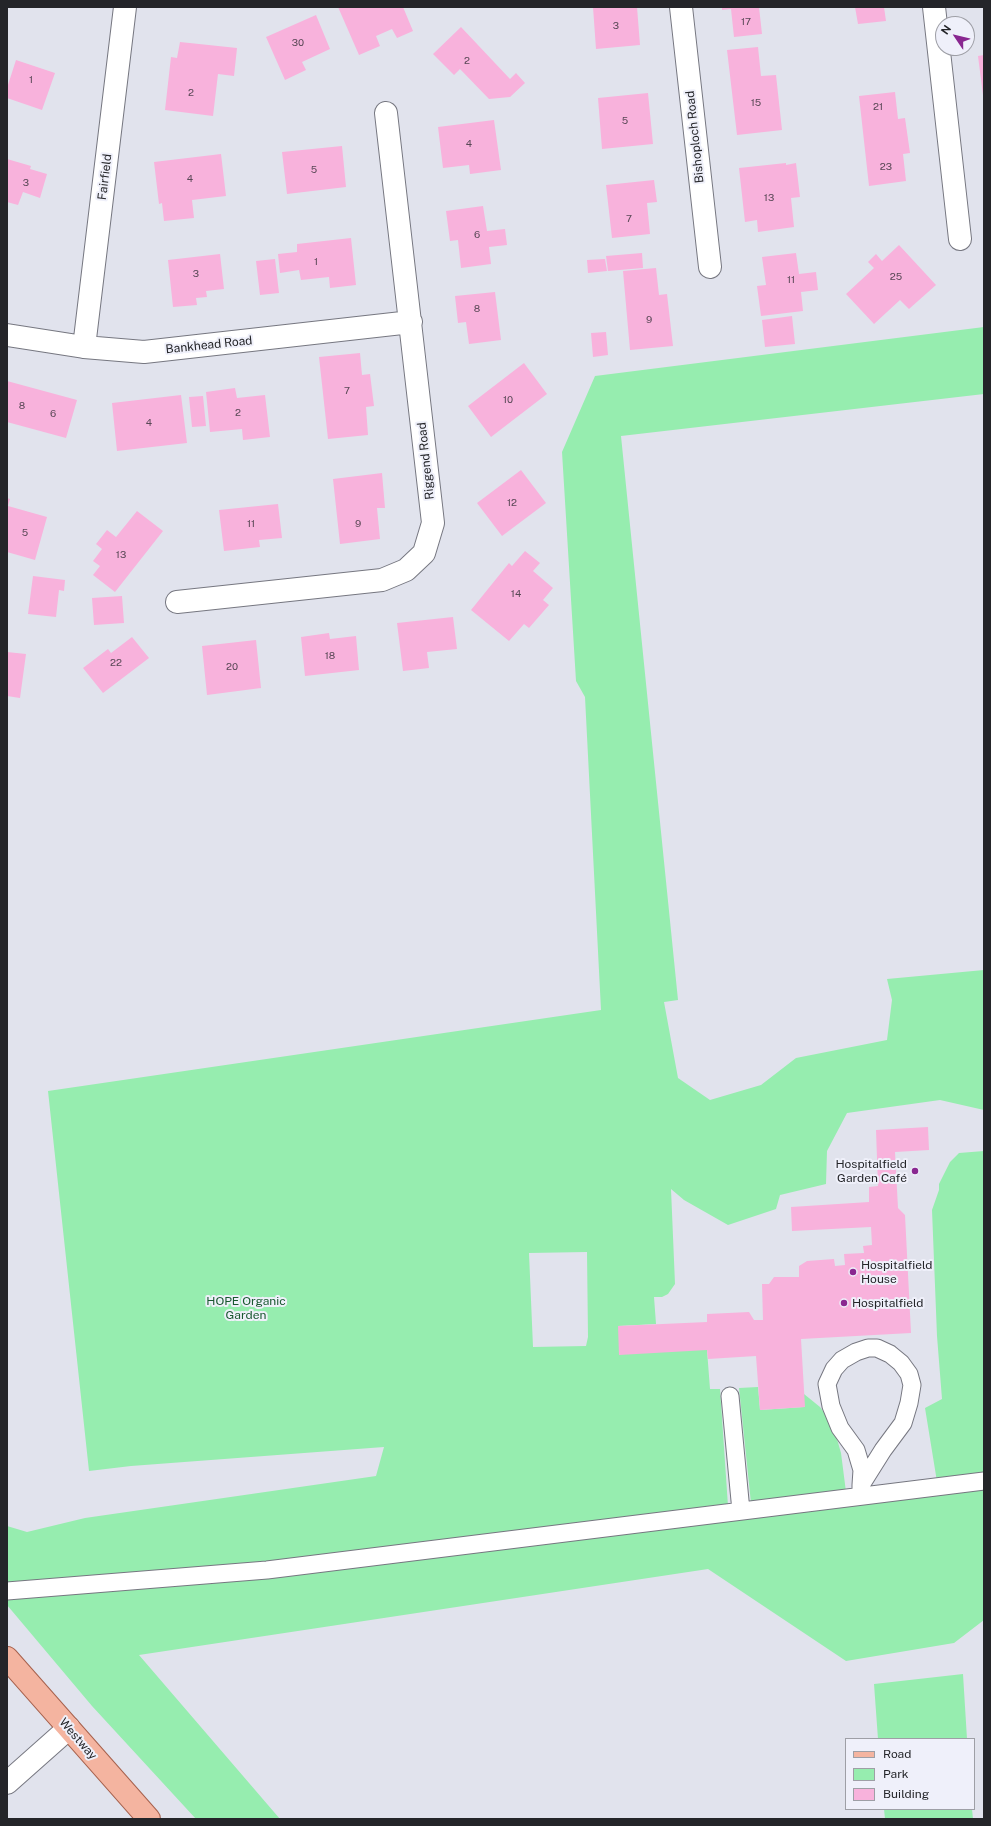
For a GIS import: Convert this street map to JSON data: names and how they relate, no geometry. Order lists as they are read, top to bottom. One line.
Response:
{"streets":{"main road":["Westway"],"street":["Bishoploch Road","Fairfield","Bankhead Road","Riggend Road"]},"crossings":[["Fairfield","Bankhead Road"],["Bankhead Road","Riggend Road"]],"parks":["HOPE Organic Garden"],"places":["Hospitalfield Garden Café","Hospitalfield House","Hospitalfield"],"house_numbers":["17","3","30","2","1","2","15","21","5","4","23","5","4","3","13","7","6","1","3","25","11","8","9","7","10","8","2","6","4","12","11","9","5","13","14","18","22","20"],"legend":["Road","Park","Building"],"north":"top left"}
